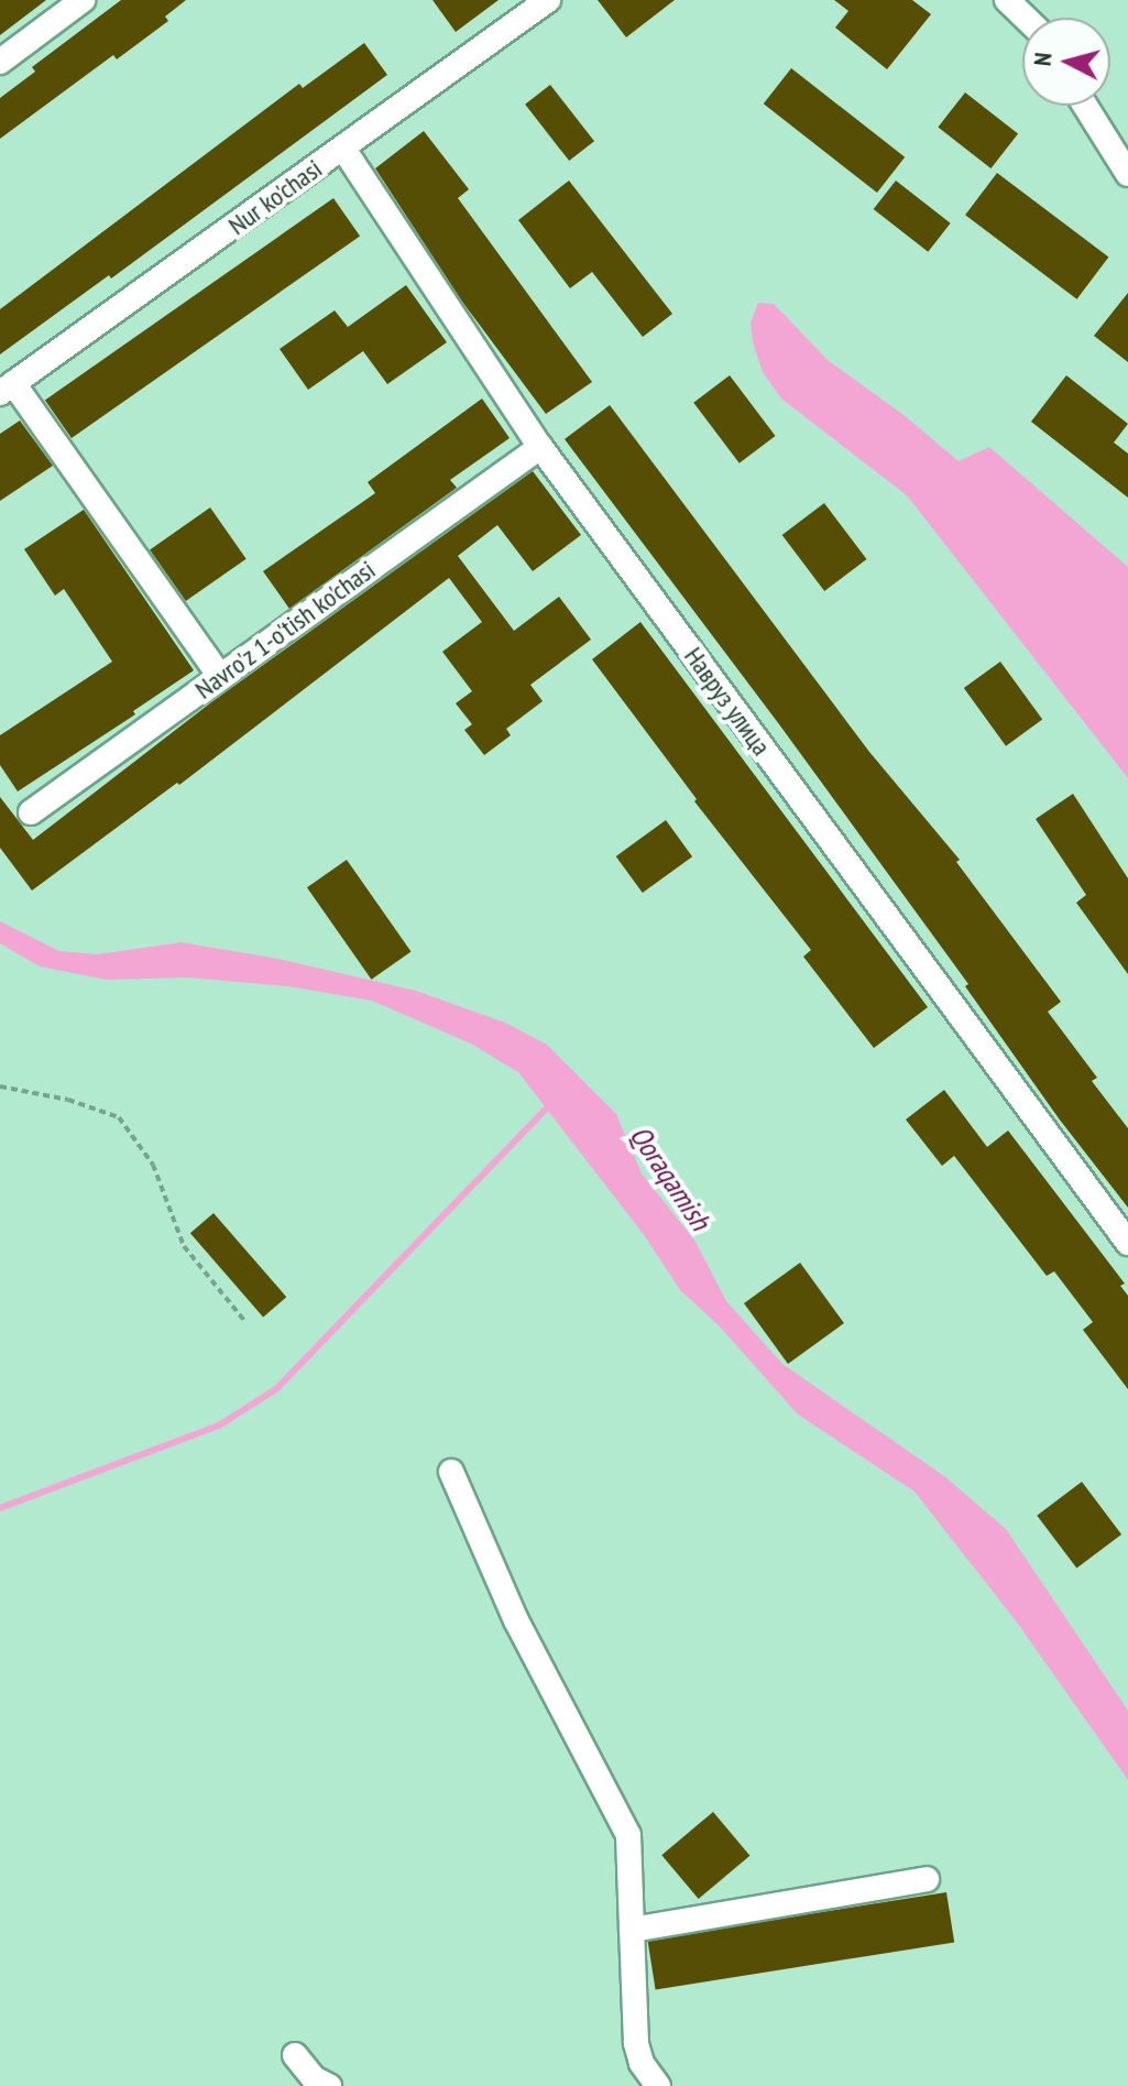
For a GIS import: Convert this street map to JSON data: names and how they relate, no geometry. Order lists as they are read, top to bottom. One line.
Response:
{"streets":{"street":["Nur ko'chasi","Navro'z 1-o'tish ko'chasi","Навруз улица"]},"crossings":[["Nur ko'chasi","Навруз улица"],["Navro'z 1-o'tish ko'chasi","Навруз улица"]],"water":["Qoraqamish"],"north":"left"}
